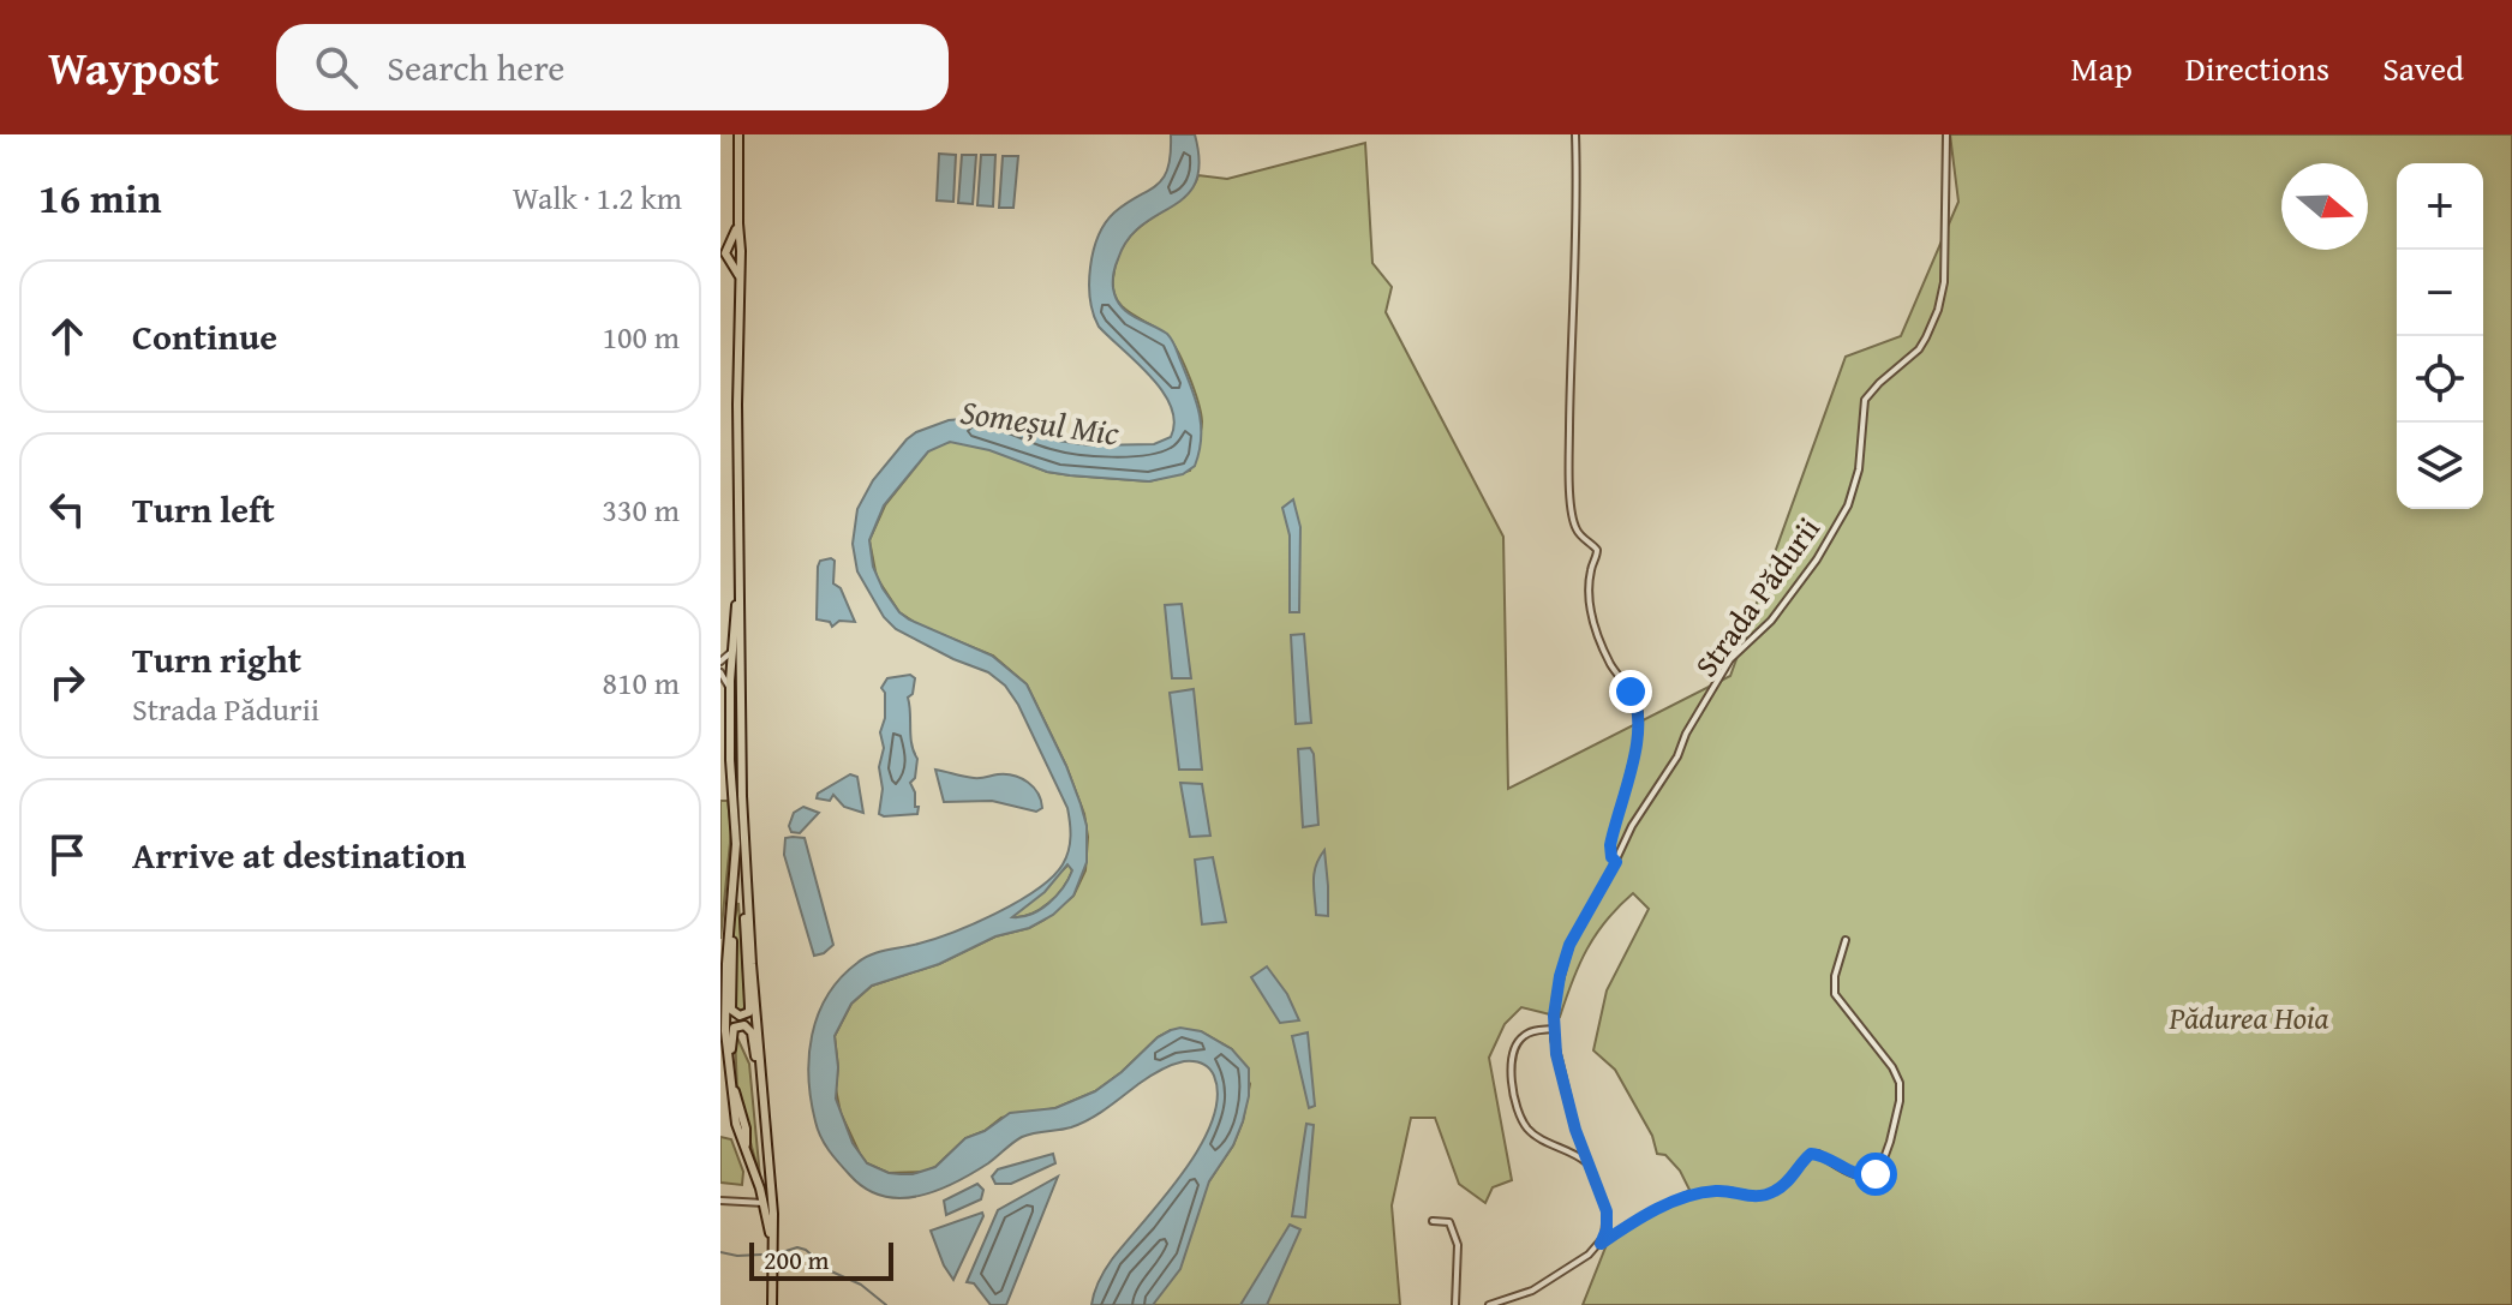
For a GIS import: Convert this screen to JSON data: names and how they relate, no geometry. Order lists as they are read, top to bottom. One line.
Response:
{"streets":{"street":["Strada Pădurii"]},"water":["Someșul Mic"],"parks":["Pădurea Hoia"],"scale_bar":"200 m","north":"right","page":{"header":"Waypost","search":"Search here","nav":["Map","Directions","Saved"],"heading":["16 min","Walk · 1.2 km"],"map_buttons":["+","−"],"list":[["Continue","100 m"],["Turn left","330 m"],["Turn right","Strada Pădurii","810 m"],"Arrive at destination"],"scale":"200 m"}}
